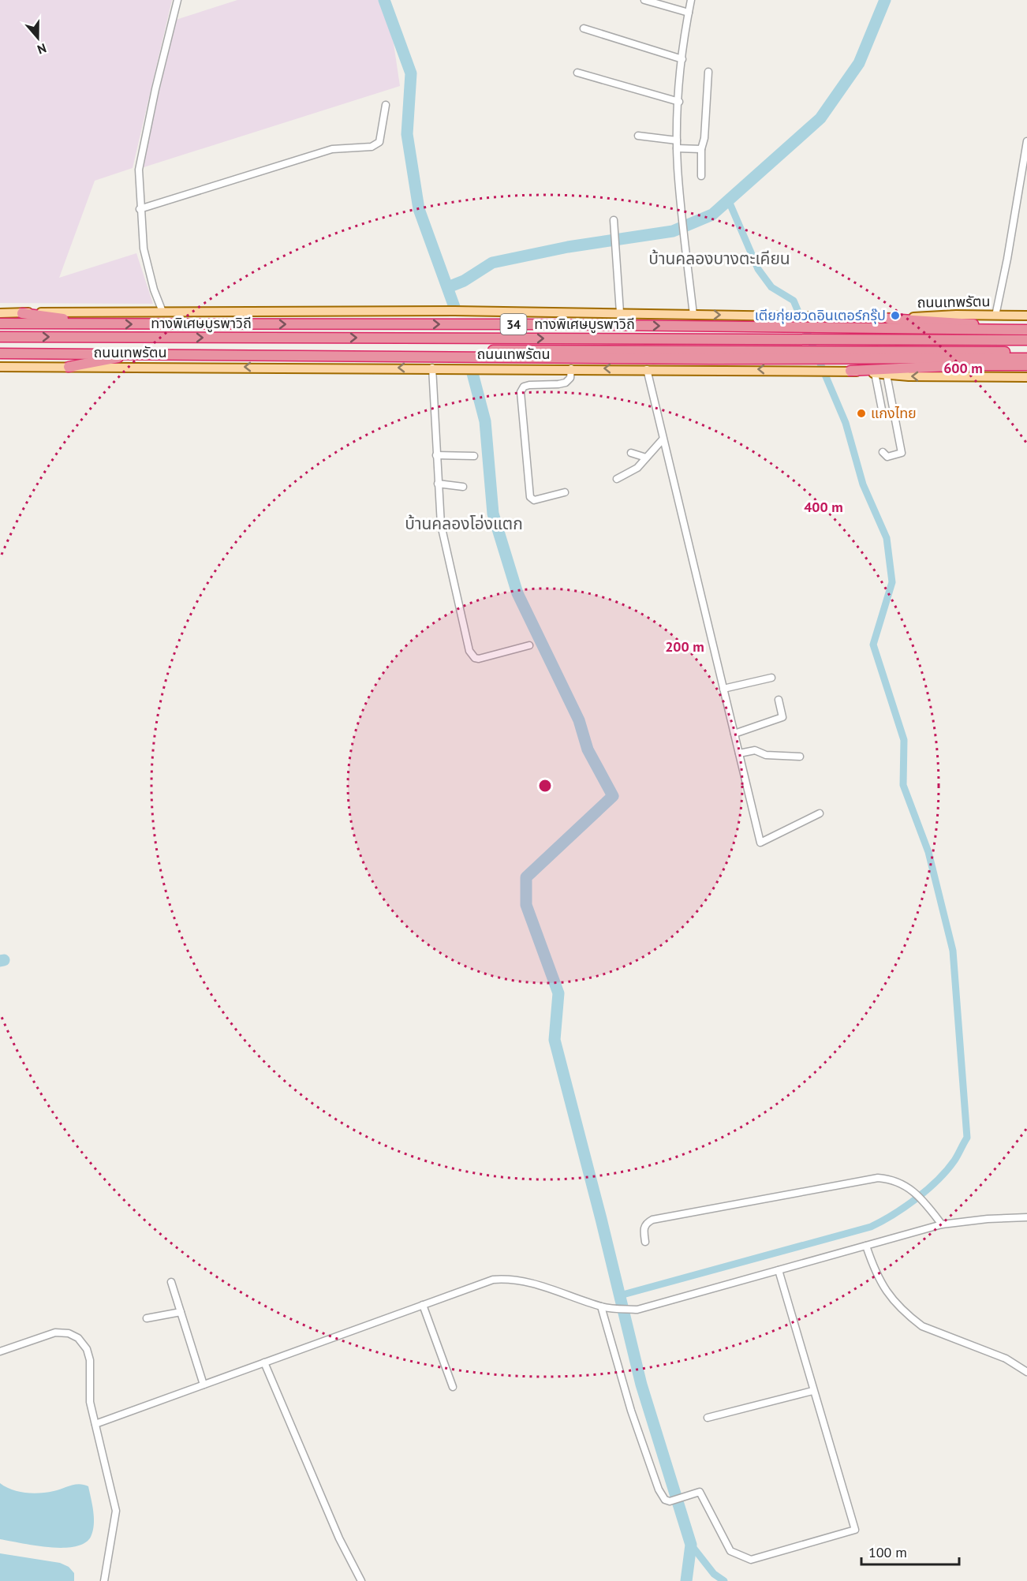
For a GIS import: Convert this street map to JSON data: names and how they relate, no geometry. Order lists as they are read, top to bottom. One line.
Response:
{"streets":{"highway":["ถนนเทพรัตน","ทางพิเศษบูรพาวิถี","34"]},"districts":["บ้านคลองบางตะเคียน","บ้านคลองโอ่งแตก"],"places":["เตียกุ่ยฮวดอินเตอร์กรุ๊ป","แกงไทย"],"scale_bar":"100 m","north":"bottom","rings":["600 m","400 m","200 m"]}
